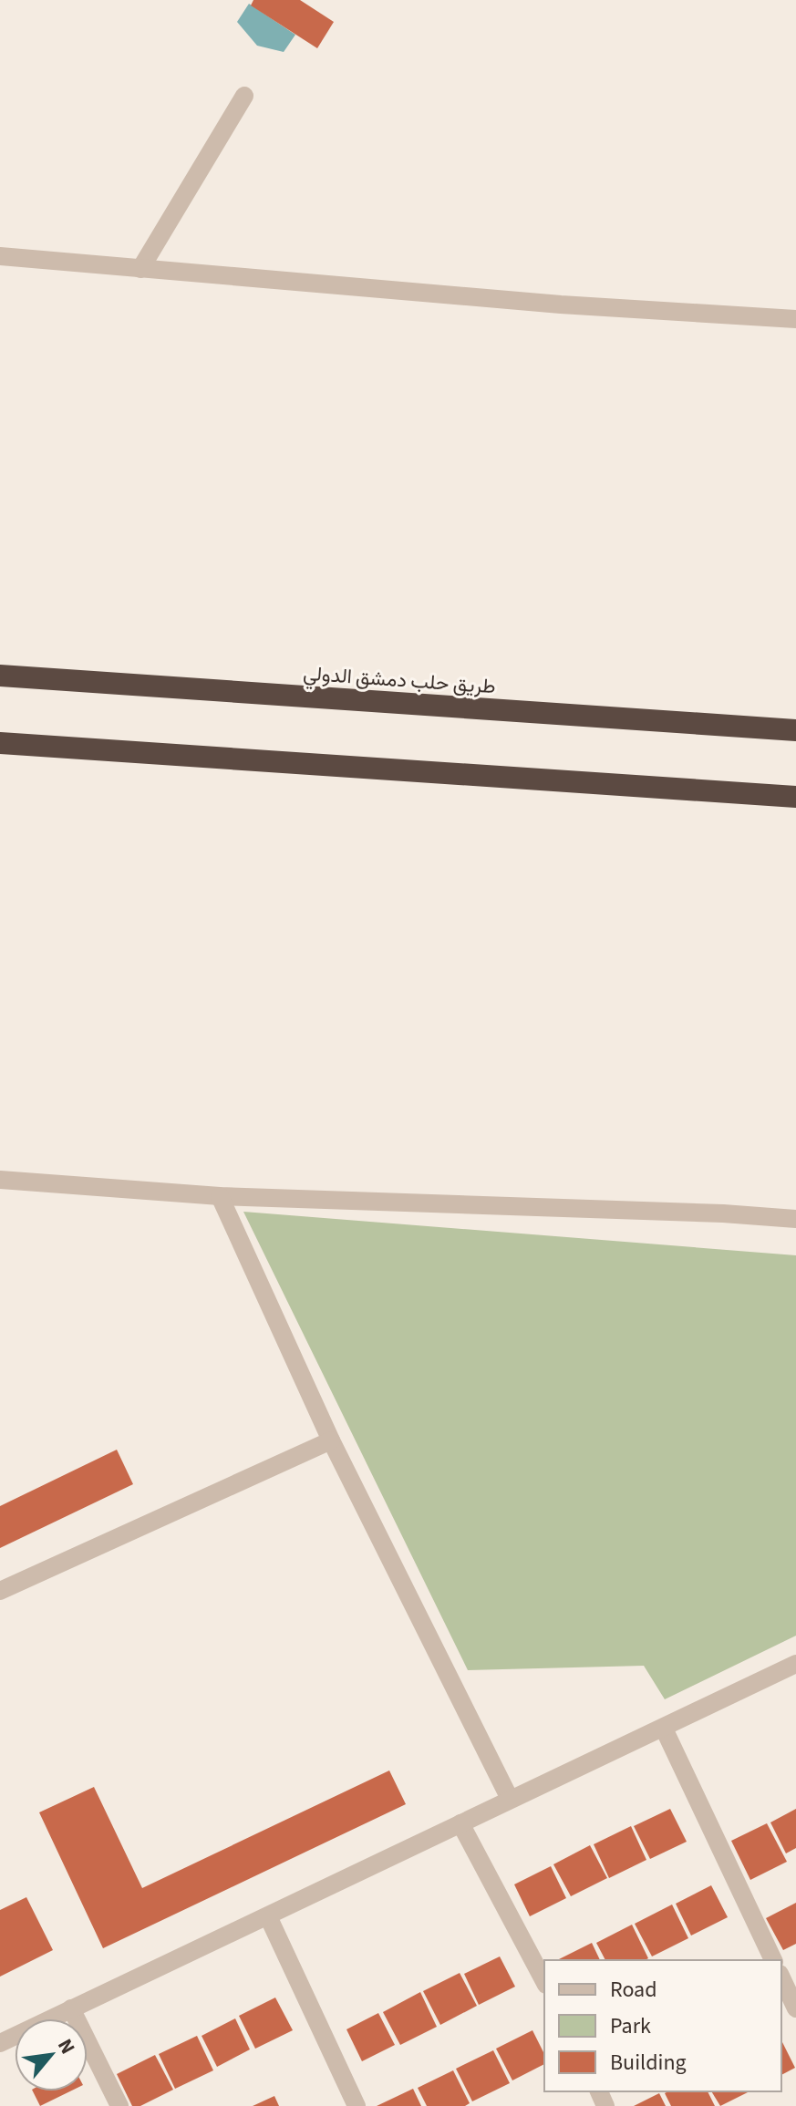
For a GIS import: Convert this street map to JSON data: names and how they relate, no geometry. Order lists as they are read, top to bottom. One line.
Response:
{"streets":{"highway":["طريق حلب دمشق الدولي"]},"legend":["Road","Park","Building"],"north":"top right"}
